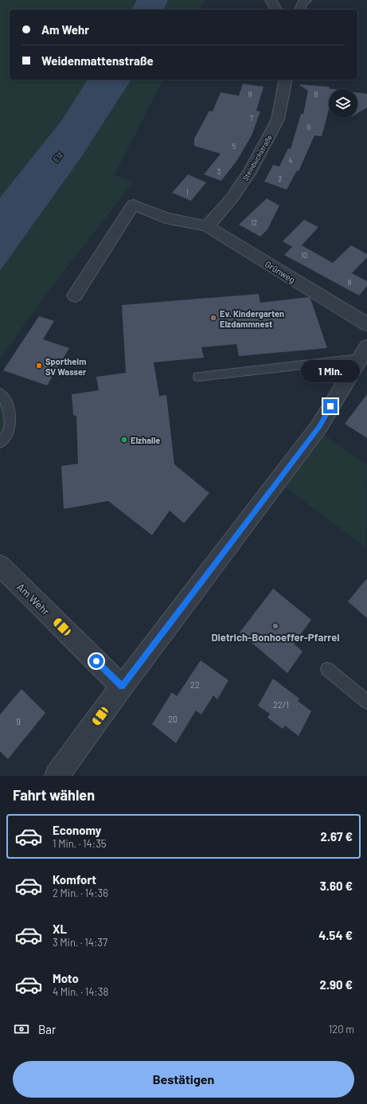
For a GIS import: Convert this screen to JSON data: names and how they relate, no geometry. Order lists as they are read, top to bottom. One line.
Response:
{"streets":{"street":["Steinbuckstraße","Grünweg","Am Wehr"]},"crossings":[["Steinbuckstraße","Grünweg"]],"water":["Elz"],"places":["Ev. Kindergarten Elzdammnest","Sportheim SV Wasser","Elzhalle","Dietrich-Bonhoeffer-Pfarrei"],"house_numbers":["9","8","7","6","5","4","3","2","1","12","10","8","22","22/1","20","9"],"page":{"banner":["Am Wehr","Weidenmattenstraße"],"bubble":"1 Min.","heading":"Fahrt wählen","list":[{"name":"Economy","note":"1 Min. · 14:35","value":"2.67 €"},{"name":"Komfort","note":"2 Min. · 14:36","value":"3.60 €"},{"name":"XL","note":"3 Min. · 14:37","value":"4.54 €"},{"name":"Moto","note":"4 Min. · 14:38","value":"2.90 €"}],"pay":["Bar","120 m"],"buttons":"Bestätigen"}}
